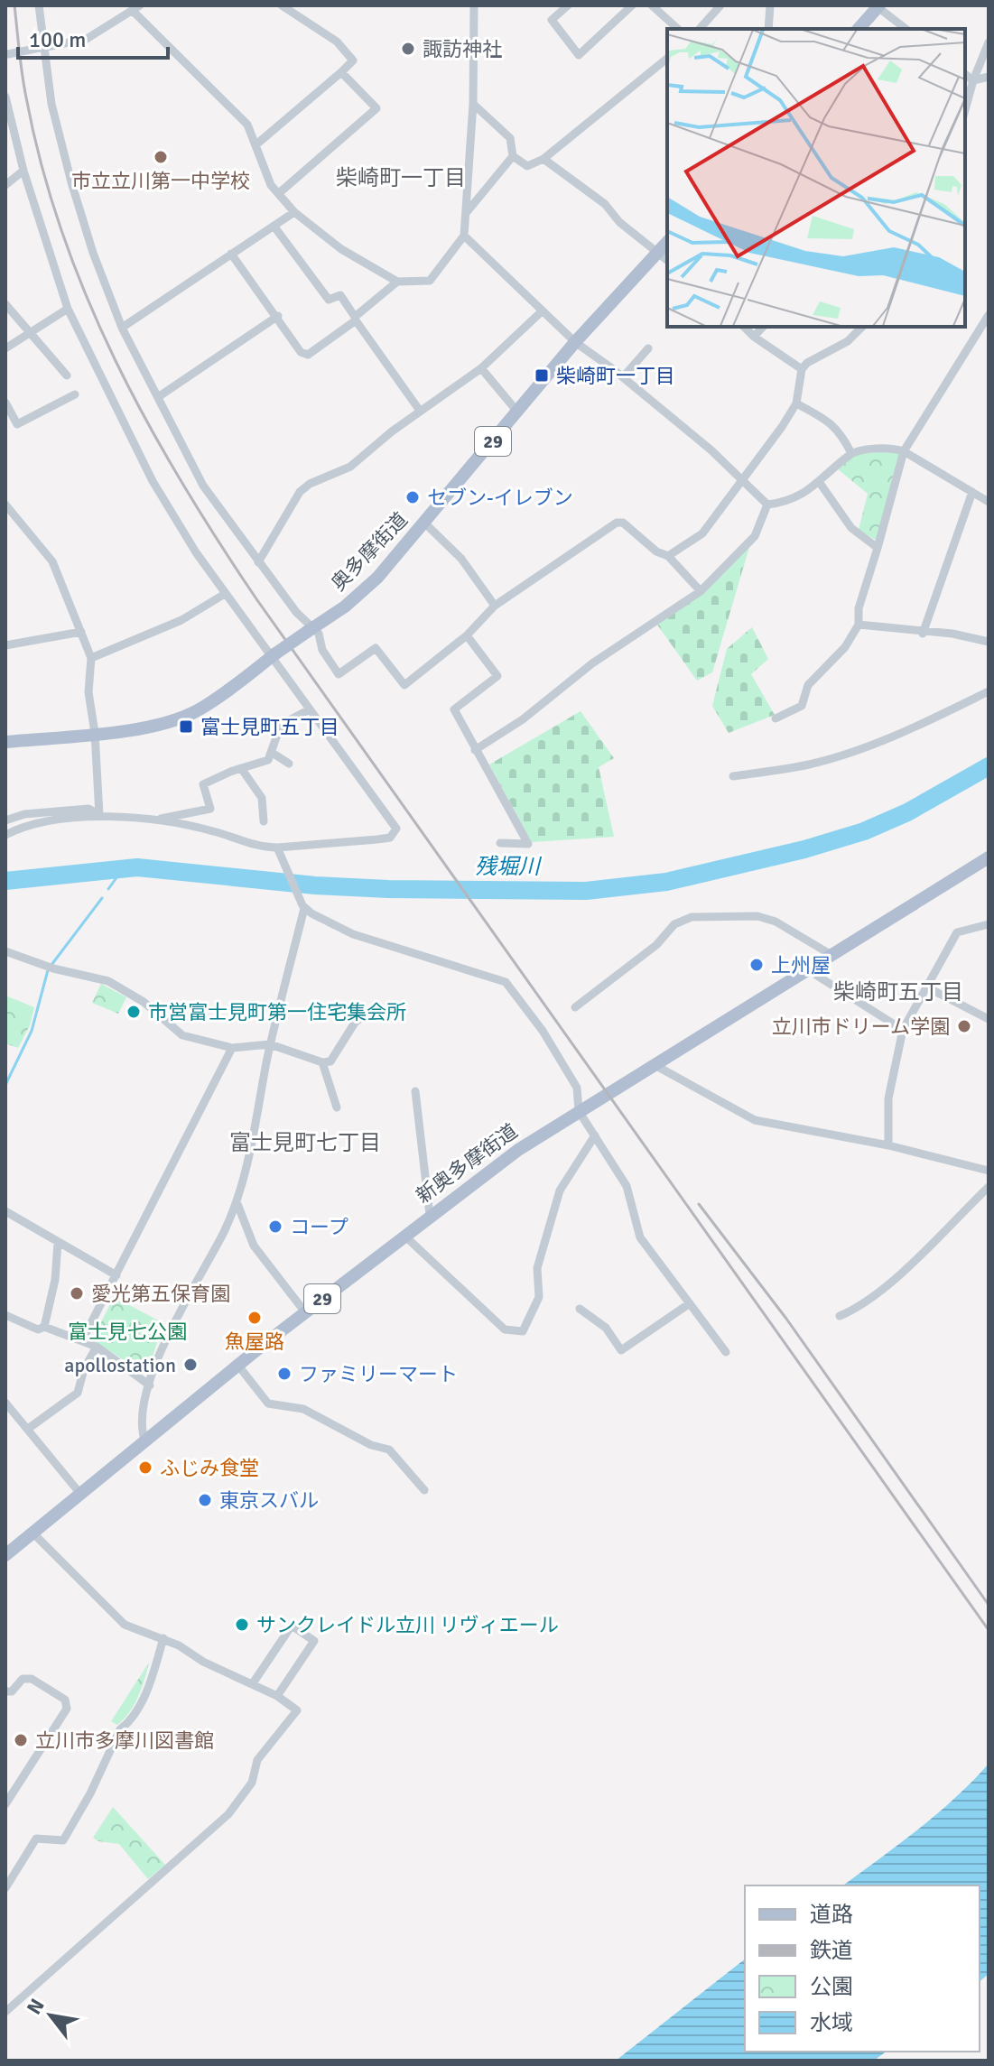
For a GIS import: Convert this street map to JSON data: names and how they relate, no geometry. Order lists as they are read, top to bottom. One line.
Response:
{"streets":{"main road":["29","奥多摩街道","新奥多摩街道"]},"districts":["柴崎町一丁目","柴崎町五丁目","富士見町七丁目"],"water":["残堀川"],"parks":["富士見七公園"],"places":{"other":["諏訪神社","市立立川第一中学校","セブン-イレブン","上州屋","市営富士見町第一住宅集会所","立川市ドリーム学園","コープ","愛光第五保育園","魚屋路","apollostation","ファミリーマート","ふじみ食堂","東京スバル","サンクレイドル立川 リヴィエール","立川市多摩川図書館"],"transit":["柴崎町一丁目","富士見町五丁目"]},"legend":["道路","鉄道","公園","水域"],"scale_bar":"100 m","north":"top left"}
